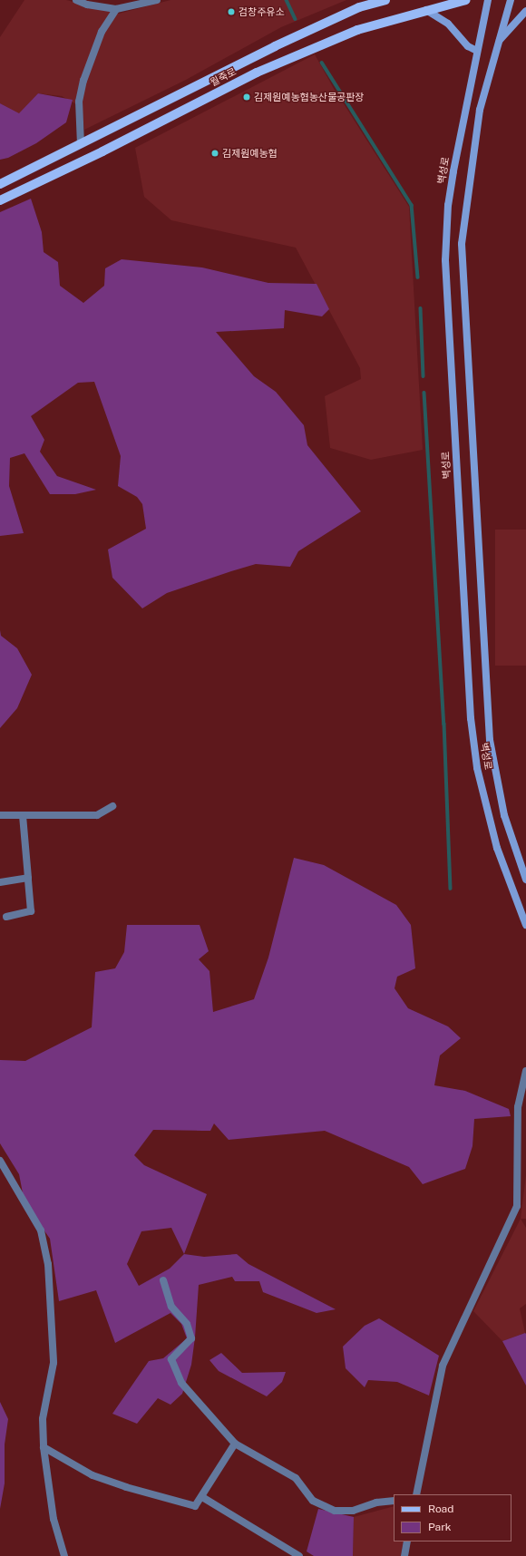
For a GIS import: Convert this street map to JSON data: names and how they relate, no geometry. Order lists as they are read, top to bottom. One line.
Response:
{"streets":{"main road":["월죽로","벽성로"]},"places":["검창주유소","김제원예농협농산물공판장","김제원예농협"],"legend":["Road","Park"]}
